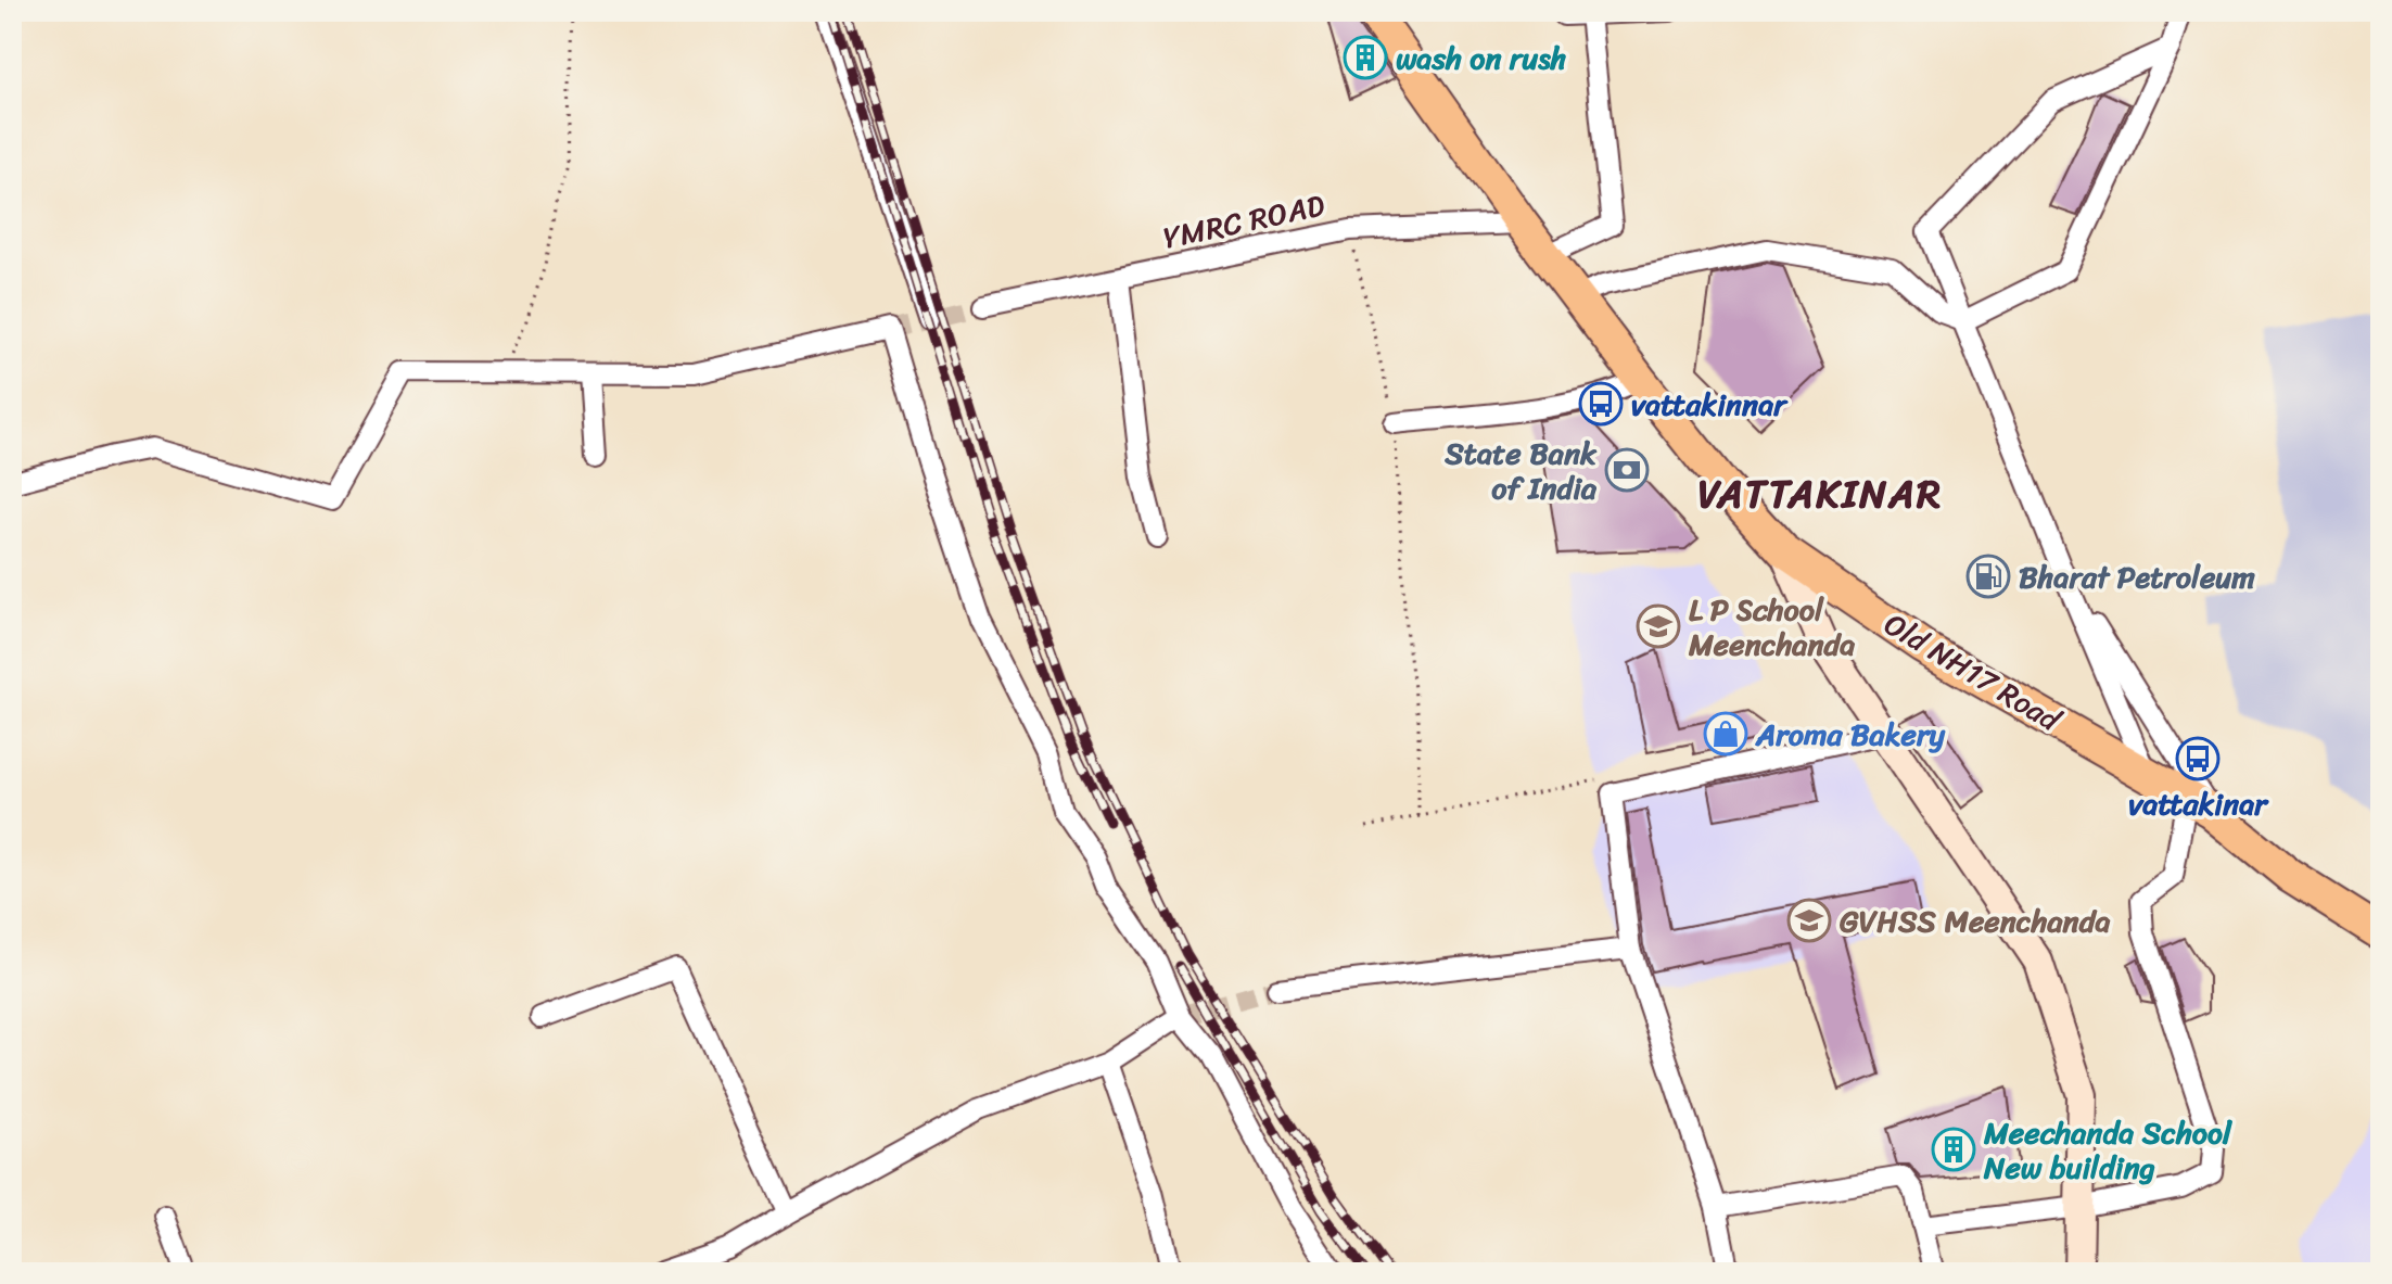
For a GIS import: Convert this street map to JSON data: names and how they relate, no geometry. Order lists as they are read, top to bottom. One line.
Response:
{"streets":{"main road":["Old NH17 Road"],"street":["YMRC ROAD"]},"crossings":[["YMRC ROAD","Old NH17 Road"]],"districts":["VATTAKINAR"],"places":{"building":["wash on rush","Meechanda School New building"],"bus stop":["vattakinnar","vattakinar"],"bank":["State Bank of India"],"fuel station":["Bharat Petroleum"],"school or university":["L P School Meenchanda","GVHSS Meenchanda"],"shop":["Aroma Bakery"]}}
